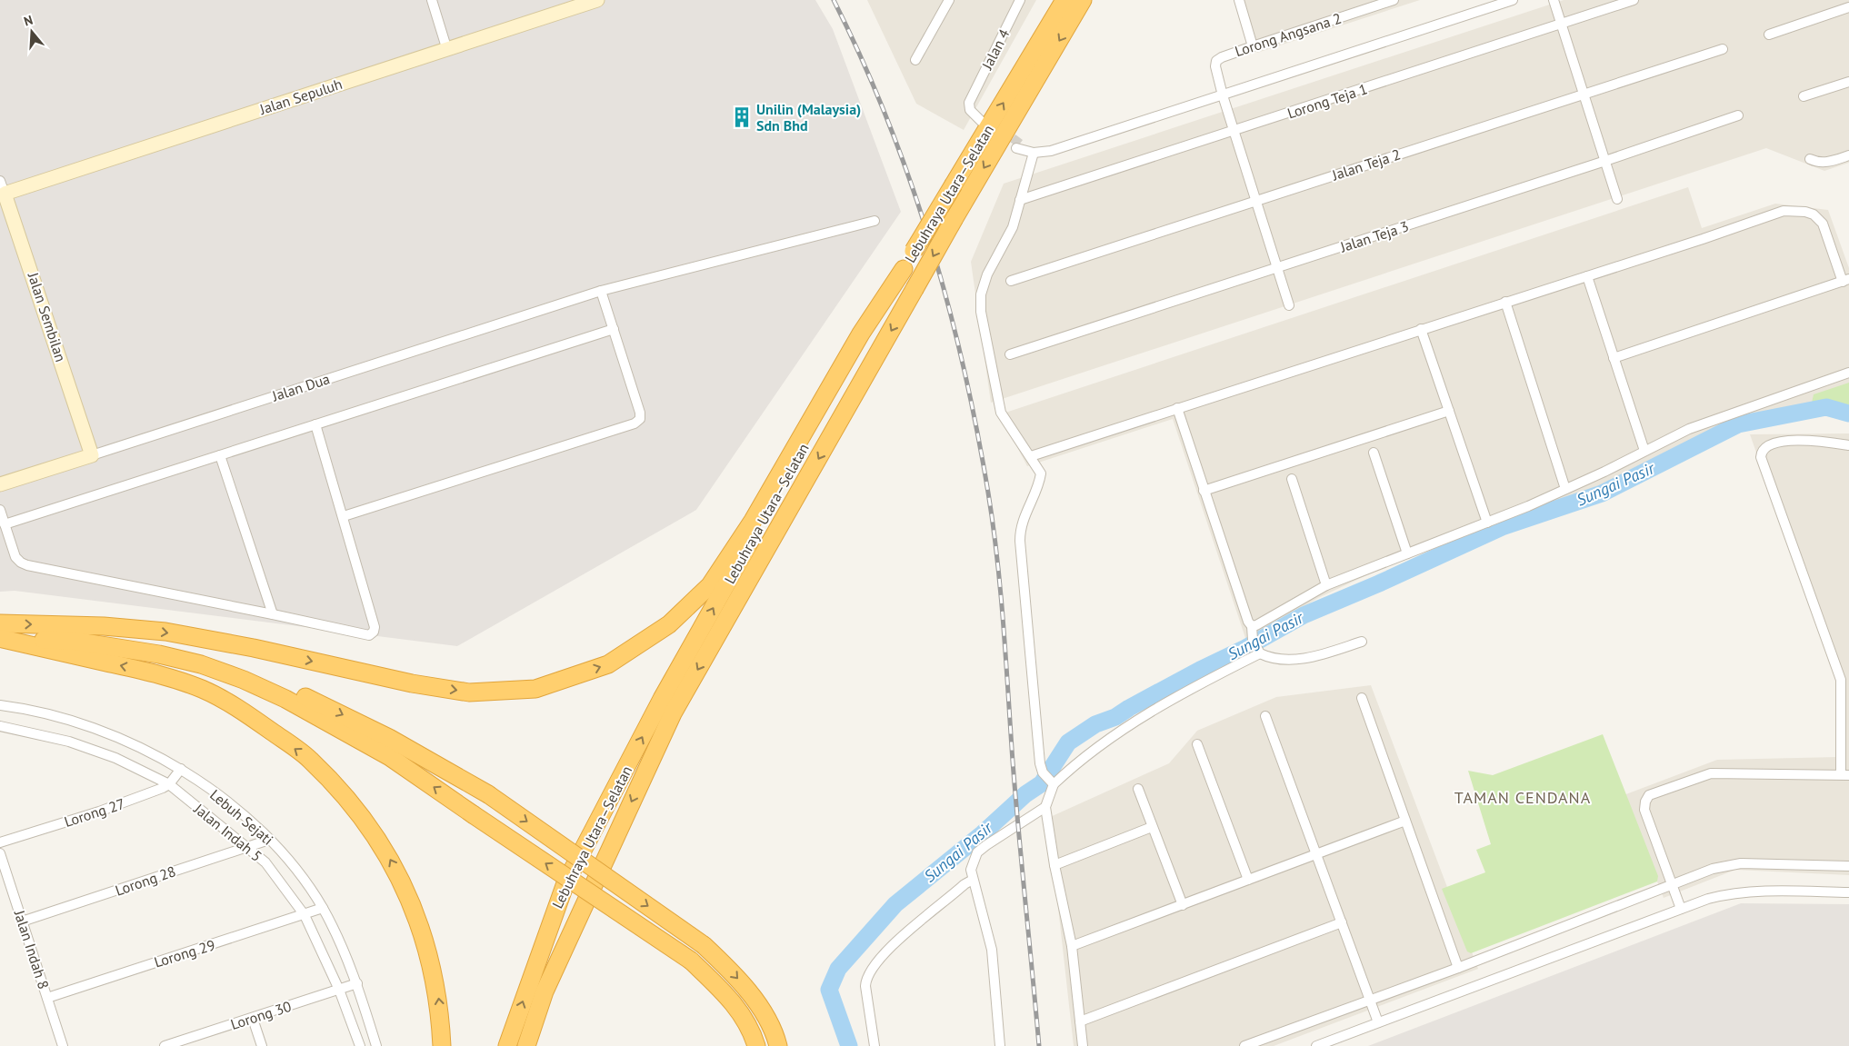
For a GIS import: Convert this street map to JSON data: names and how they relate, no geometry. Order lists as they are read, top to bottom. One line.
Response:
{"streets":{"highway":["Lebuhraya Utara–Selatan"],"main road":["Jalan Sepuluh","Jalan Sembilan","Jalan Dua"],"street":["Lorong Angsana 2","Jalan 4","Lorong Teja 1","Jalan Teja 2","Jalan Teja 3","Lorong 27","Lebuh Sejati","Jalan Indah 5","Lorong 28","Jalan Indah 8","Lorong 29","Lorong 30"]},"crossings":[["Jalan Sepuluh","Jalan Sembilan"],["Jalan Sembilan","Jalan Dua"],["Lorong 27","Jalan Indah 5"],["Lebuh Sejati","Lorong 28"],["Lebuh Sejati","Lorong 29"],["Lebuh Sejati","Lorong 30"],["Jalan Indah 5","Lorong 28"],["Jalan Indah 5","Lorong 29"],["Jalan Indah 5","Lorong 30"],["Lorong 28","Jalan Indah 8"],["Jalan Indah 8","Lorong 29"]],"districts":["TAMAN CENDANA"],"water":["Sungai Pasir"],"places":{"building":["Unilin (Malaysia) Sdn Bhd"]},"north":"top"}
